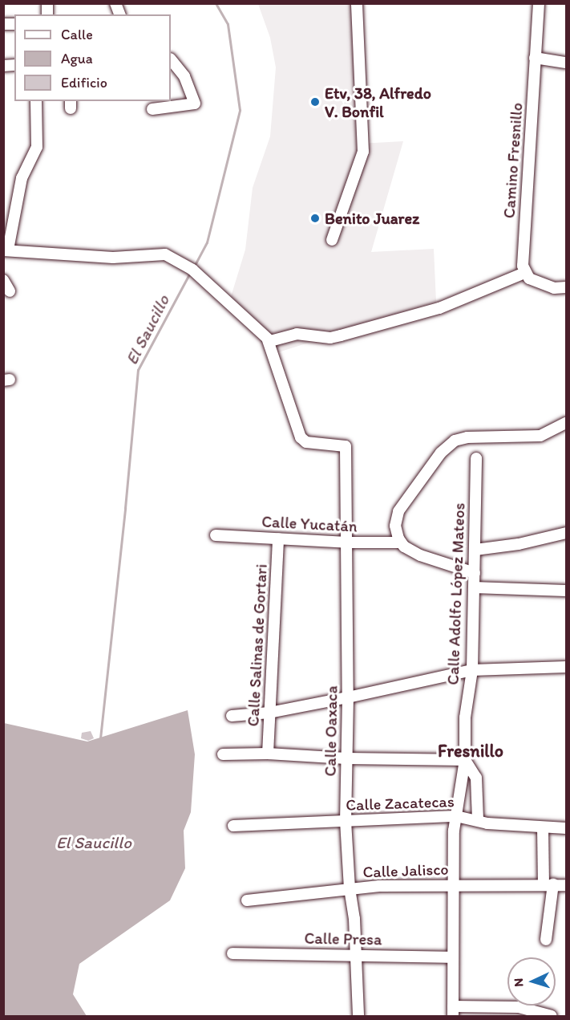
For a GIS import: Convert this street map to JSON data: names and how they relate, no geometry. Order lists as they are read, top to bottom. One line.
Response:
{"streets":{"street":["Camino Fresnillo","Calle Yucatán","Calle Adolfo López Mateos","Calle Salinas de Gortari","Calle Oaxaca","Calle Zacatecas","Calle Jalisco","Calle Presa"]},"crossings":[["Calle Yucatán","Calle Salinas de Gortari"],["Calle Yucatán","Calle Oaxaca"],["Calle Adolfo López Mateos","Calle Zacatecas"],["Calle Adolfo López Mateos","Calle Jalisco"],["Calle Adolfo López Mateos","Calle Presa"],["Calle Oaxaca","Calle Zacatecas"],["Calle Oaxaca","Calle Jalisco"],["Calle Oaxaca","Calle Presa"]],"districts":["Fresnillo"],"water":["El Saucillo"],"places":["Etv, 38, Alfredo V. Bonfil","Benito Juarez"],"legend":["Calle","Agua","Edificio"],"north":"left"}
